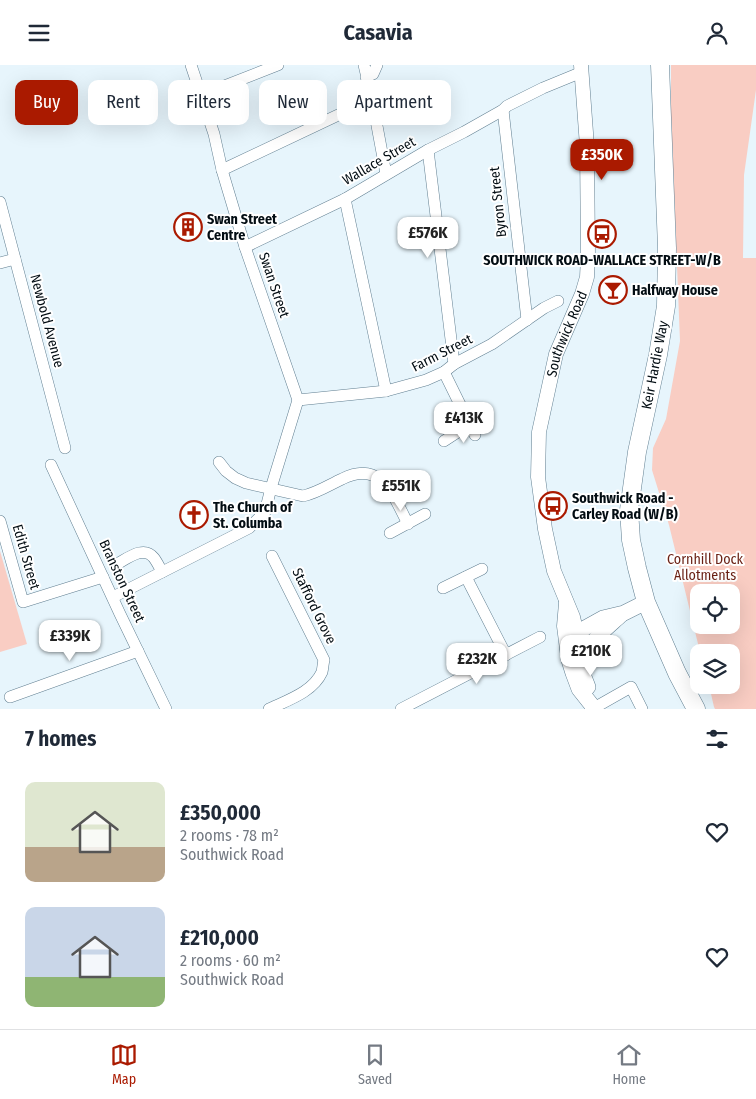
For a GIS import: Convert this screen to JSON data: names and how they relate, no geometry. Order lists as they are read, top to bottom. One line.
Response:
{"streets":{"main road":["Keir Hardie Way"],"street":["Wallace Street","Byron Street","Swan Street","Newbold Avenue","Southwick Road","Farm Street","Edith Street","Branston Street","Stafford Grove"]},"crossings":[["Wallace Street","Byron Street"],["Wallace Street","Swan Street"],["Wallace Street","Southwick Road"],["Byron Street","Farm Street"],["Swan Street","Farm Street"],["Edith Street","Branston Street"]],"parks":["Cornhill Dock Allotments"],"places":{"building":["Swan Street Centre"],"bus stop":["SOUTHWICK ROAD-WALLACE STREET-W/B","Southwick Road - Carley Road (W/B)"],"bar":["Halfway House"],"church":["The Church of St. Columba"]},"page":{"header":"Casavia","chip":["Buy","Rent","Filters","New","Apartment"],"price":["£350K","£576K","£413K","£551K","£339K","£210K","£232K"],"heading":"7 homes","list":[{"name":"£350,000","note":"2 rooms · 78 m² · Southwick Road"},{"name":"£210,000","note":"2 rooms · 60 m² · Southwick Road"}],"tabs":["Map","Saved","Home"]}}
